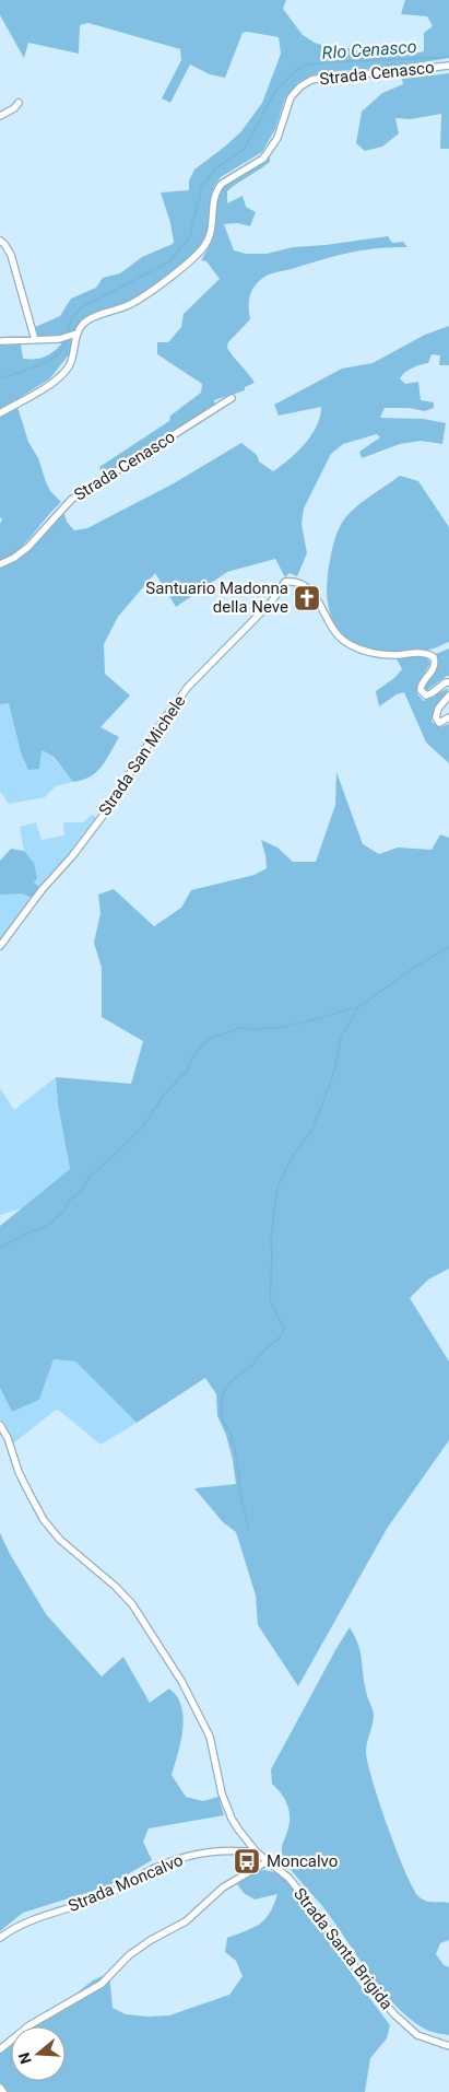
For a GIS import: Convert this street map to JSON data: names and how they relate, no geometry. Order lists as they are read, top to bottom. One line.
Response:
{"streets":{"street":["Strada Cenasco","Strada San Michele","Strada Moncalvo","Strada Santa Brigida"]},"crossings":[["Strada Moncalvo","Strada Santa Brigida"]],"water":["RIo Cenasco"],"places":{"church":["Santuario Madonna della Neve"],"bus stop":["Moncalvo"]},"north":"left"}
